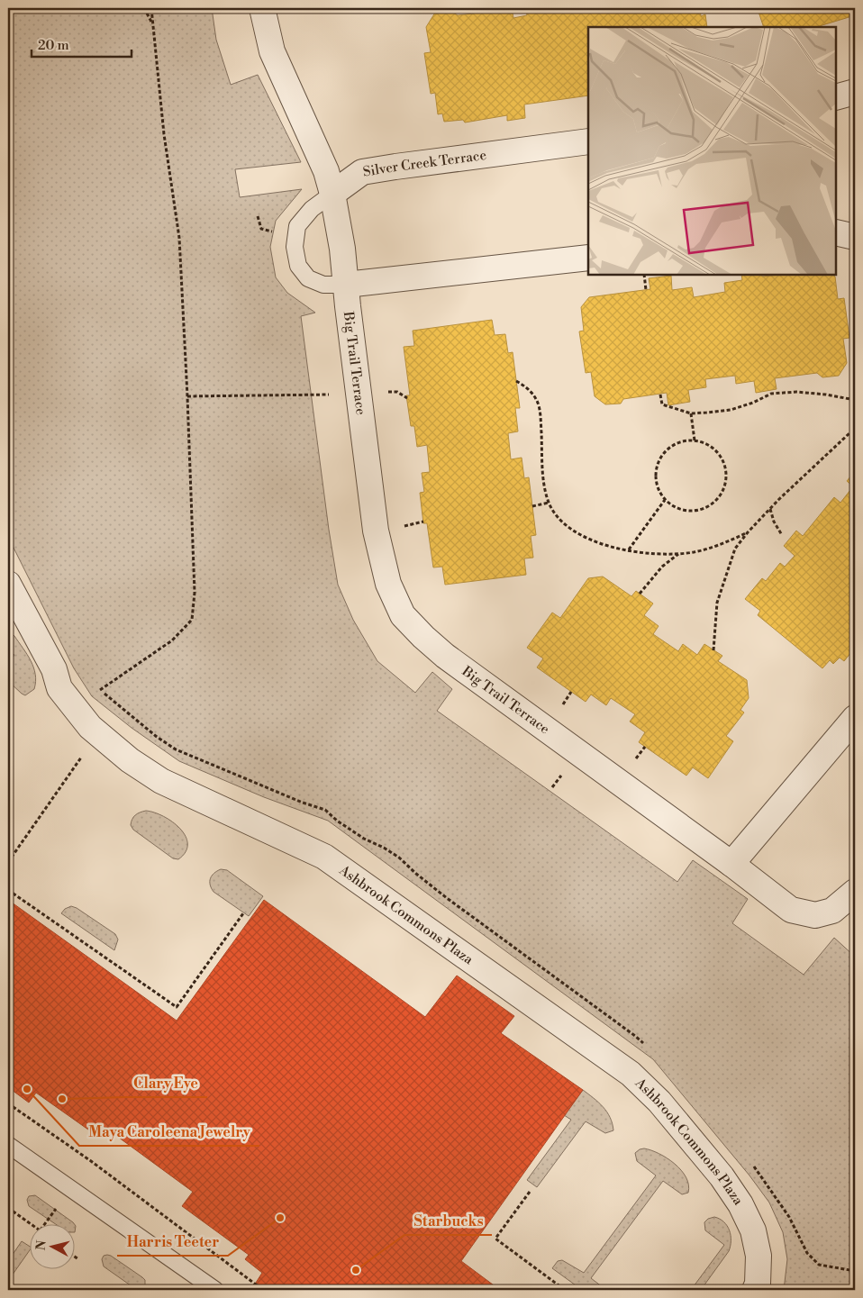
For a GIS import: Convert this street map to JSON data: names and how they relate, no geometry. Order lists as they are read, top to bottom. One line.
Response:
{"streets":{"street":["Silver Creek Terrace","Big Trail Terrace","Ashbrook Commons Plaza"]},"crossings":[["Silver Creek Terrace","Big Trail Terrace"]],"places":["Maya Caroleena Jewelry","Clary Eye","Harris Teeter","Starbucks"],"scale_bar":"20 m","north":"left"}
